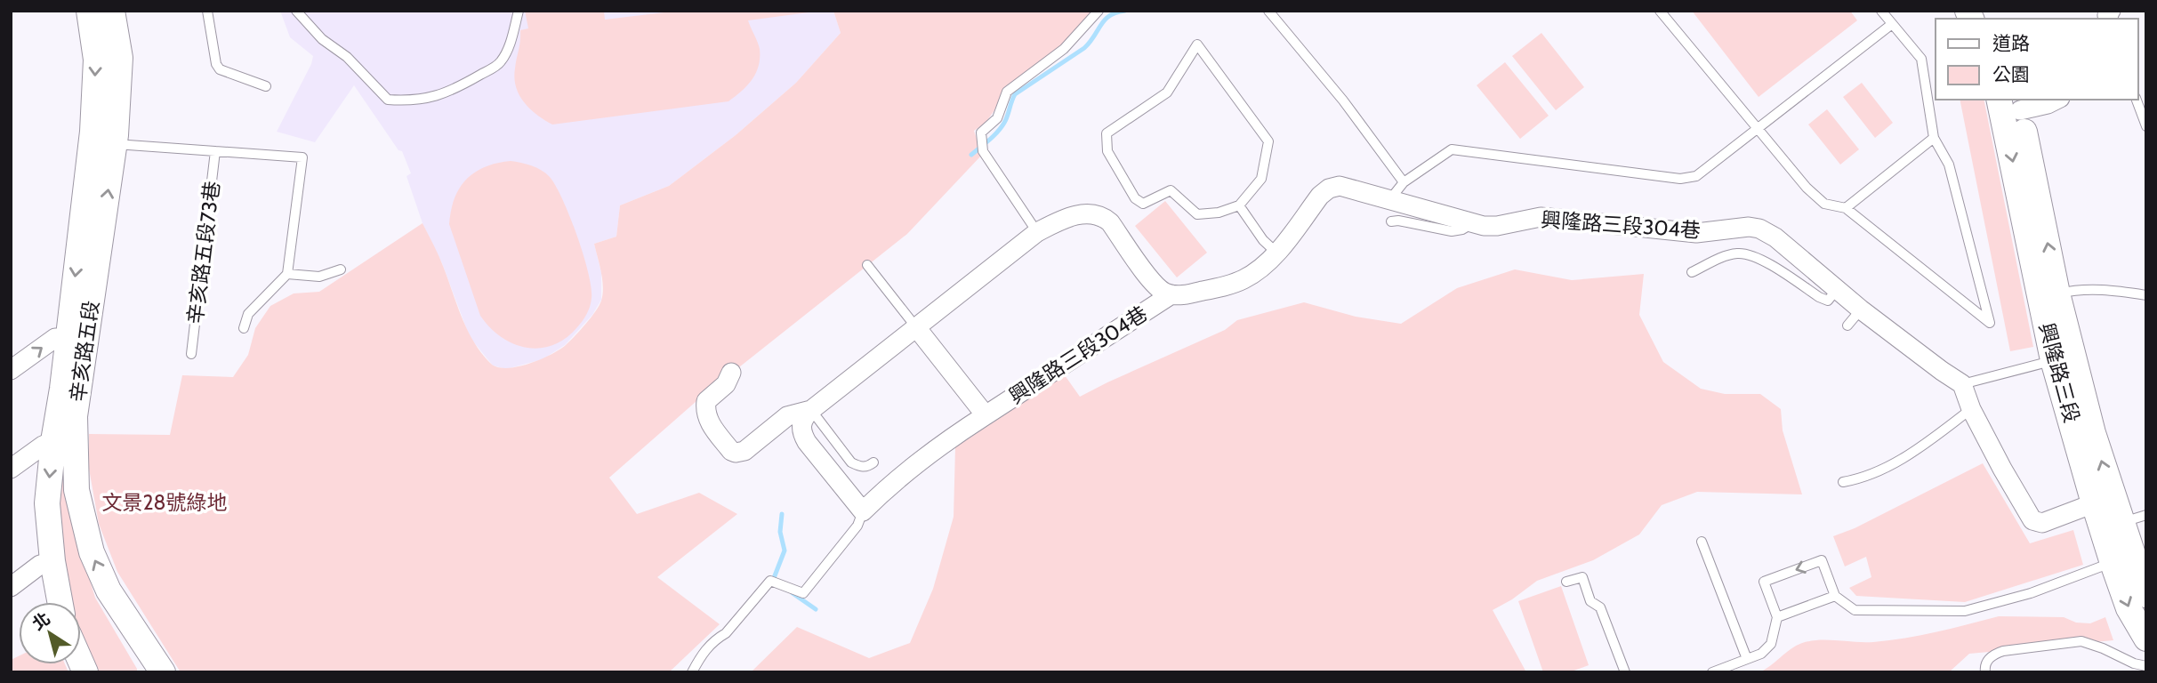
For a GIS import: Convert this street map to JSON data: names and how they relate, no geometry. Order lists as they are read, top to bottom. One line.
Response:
{"streets":{"main road":["辛亥路五段","興隆路三段"],"street":["興隆路三段304巷"],"lane":["辛亥路五段73巷"]},"crossings":[["辛亥路五段73巷","辛亥路五段"]],"parks":["文景28號綠地"],"legend":["道路","公園"],"north":"top left"}
